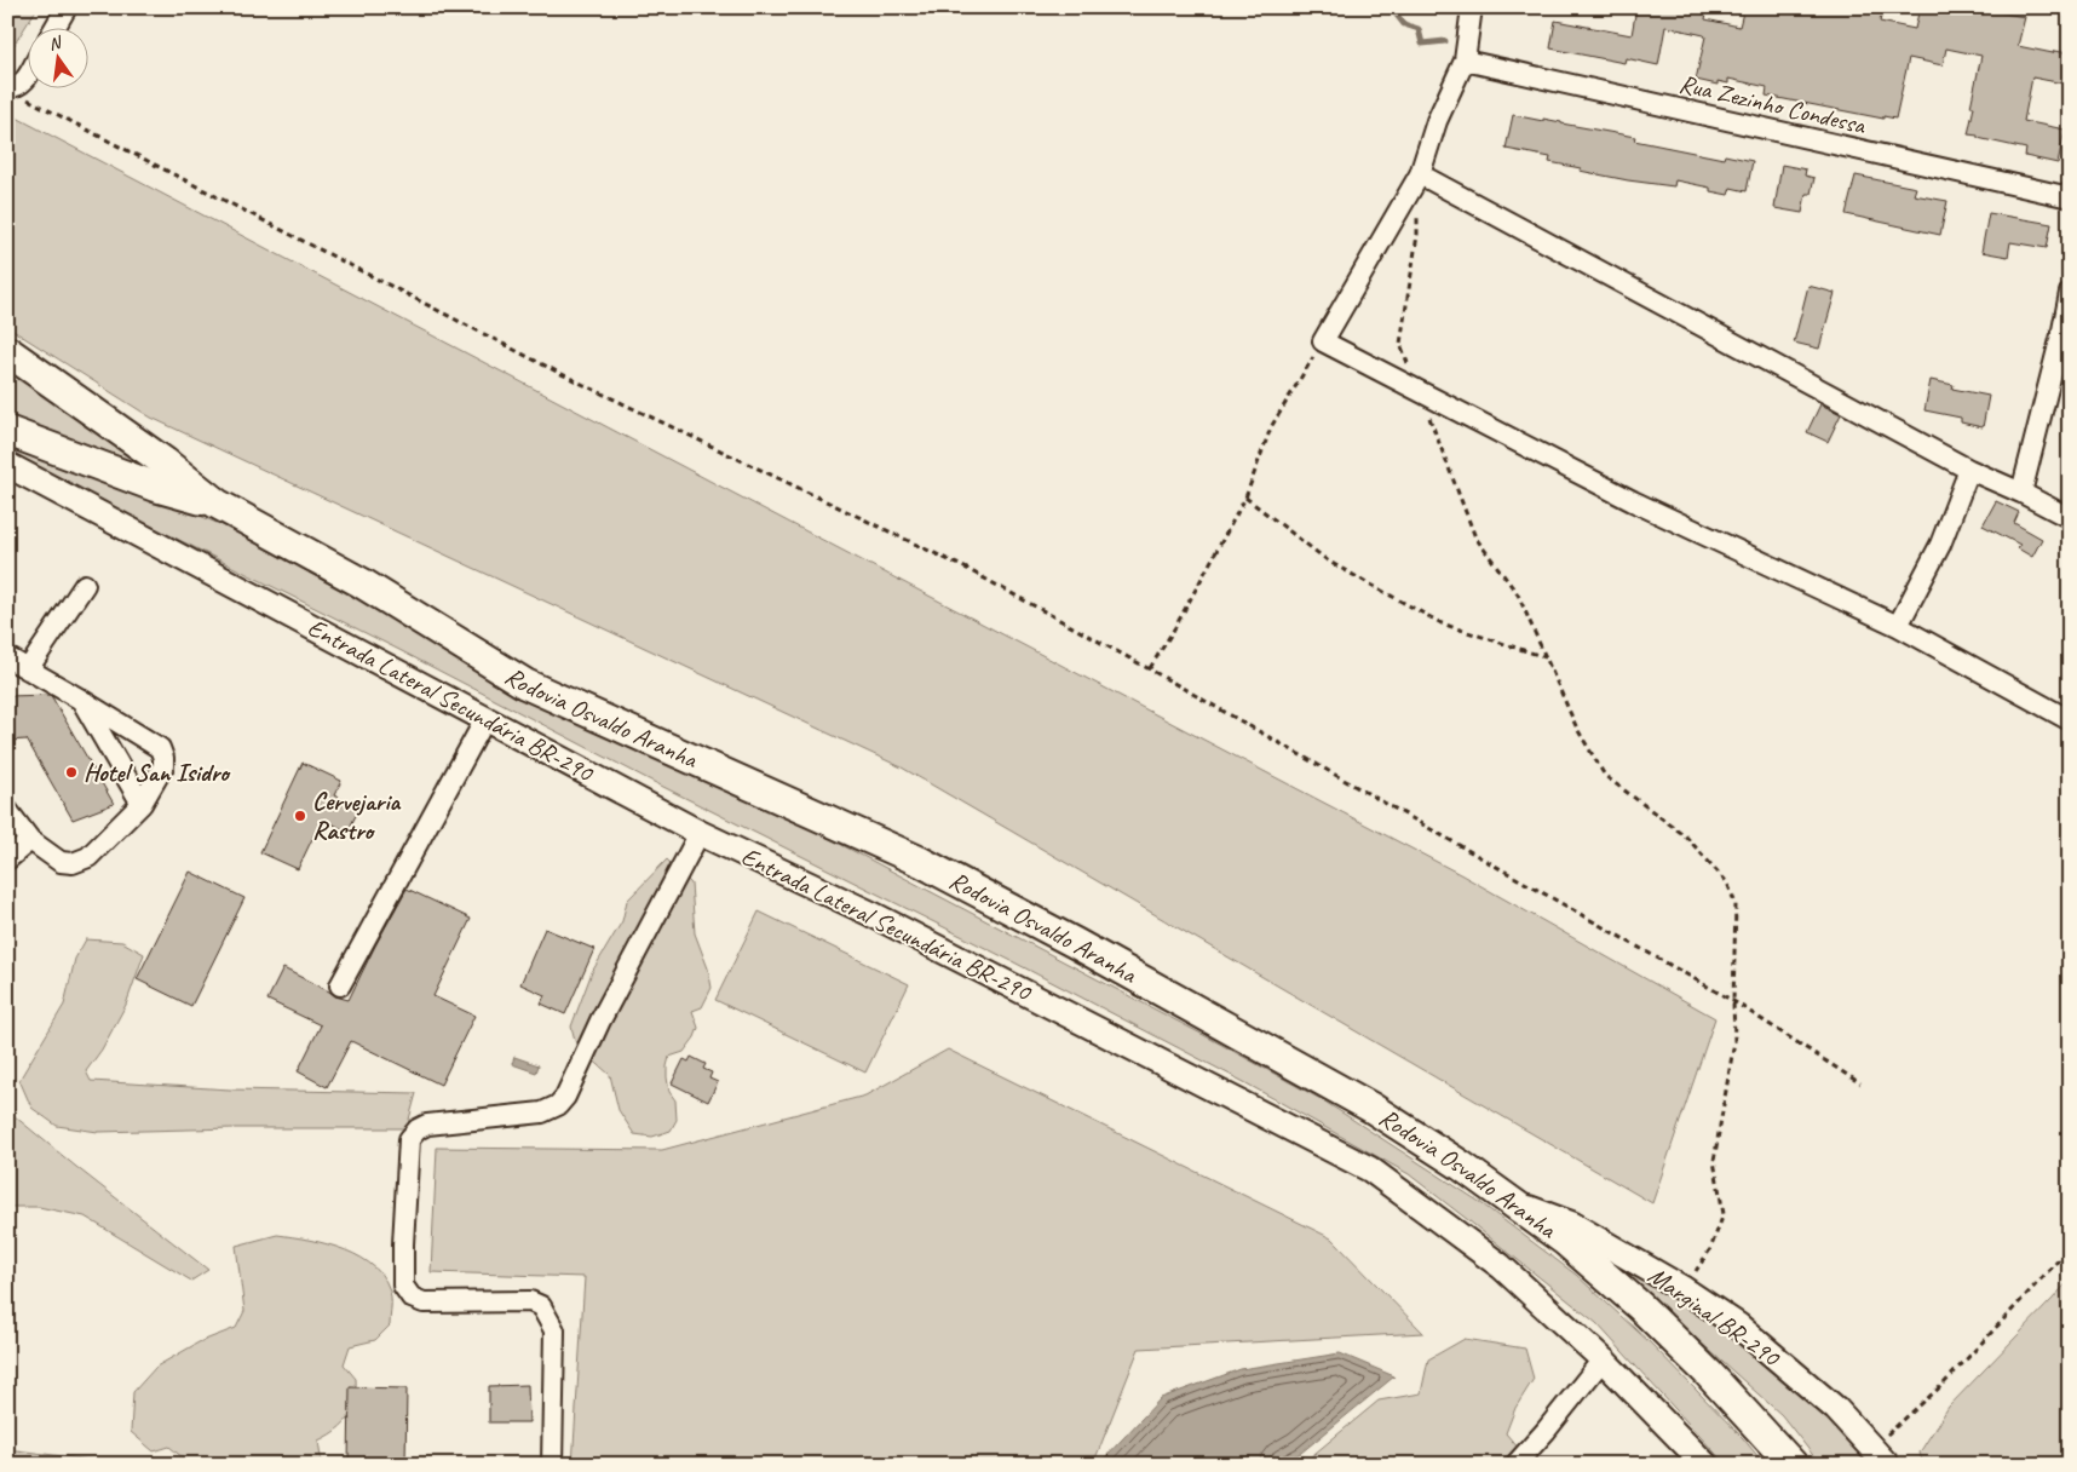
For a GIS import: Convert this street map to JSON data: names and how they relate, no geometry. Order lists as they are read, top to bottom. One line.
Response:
{"streets":{"highway":["Rodovia Osvaldo Aranha"],"main road":["Entrada Lateral Secundária BR-290","Marginal BR-290"],"street":["Rua Zezinho Condessa"]},"crossings":[["Rodovia Osvaldo Aranha","Marginal BR-290"]],"places":["Hotel San Isidro","Cervejaria Rastro"],"north":"top"}
